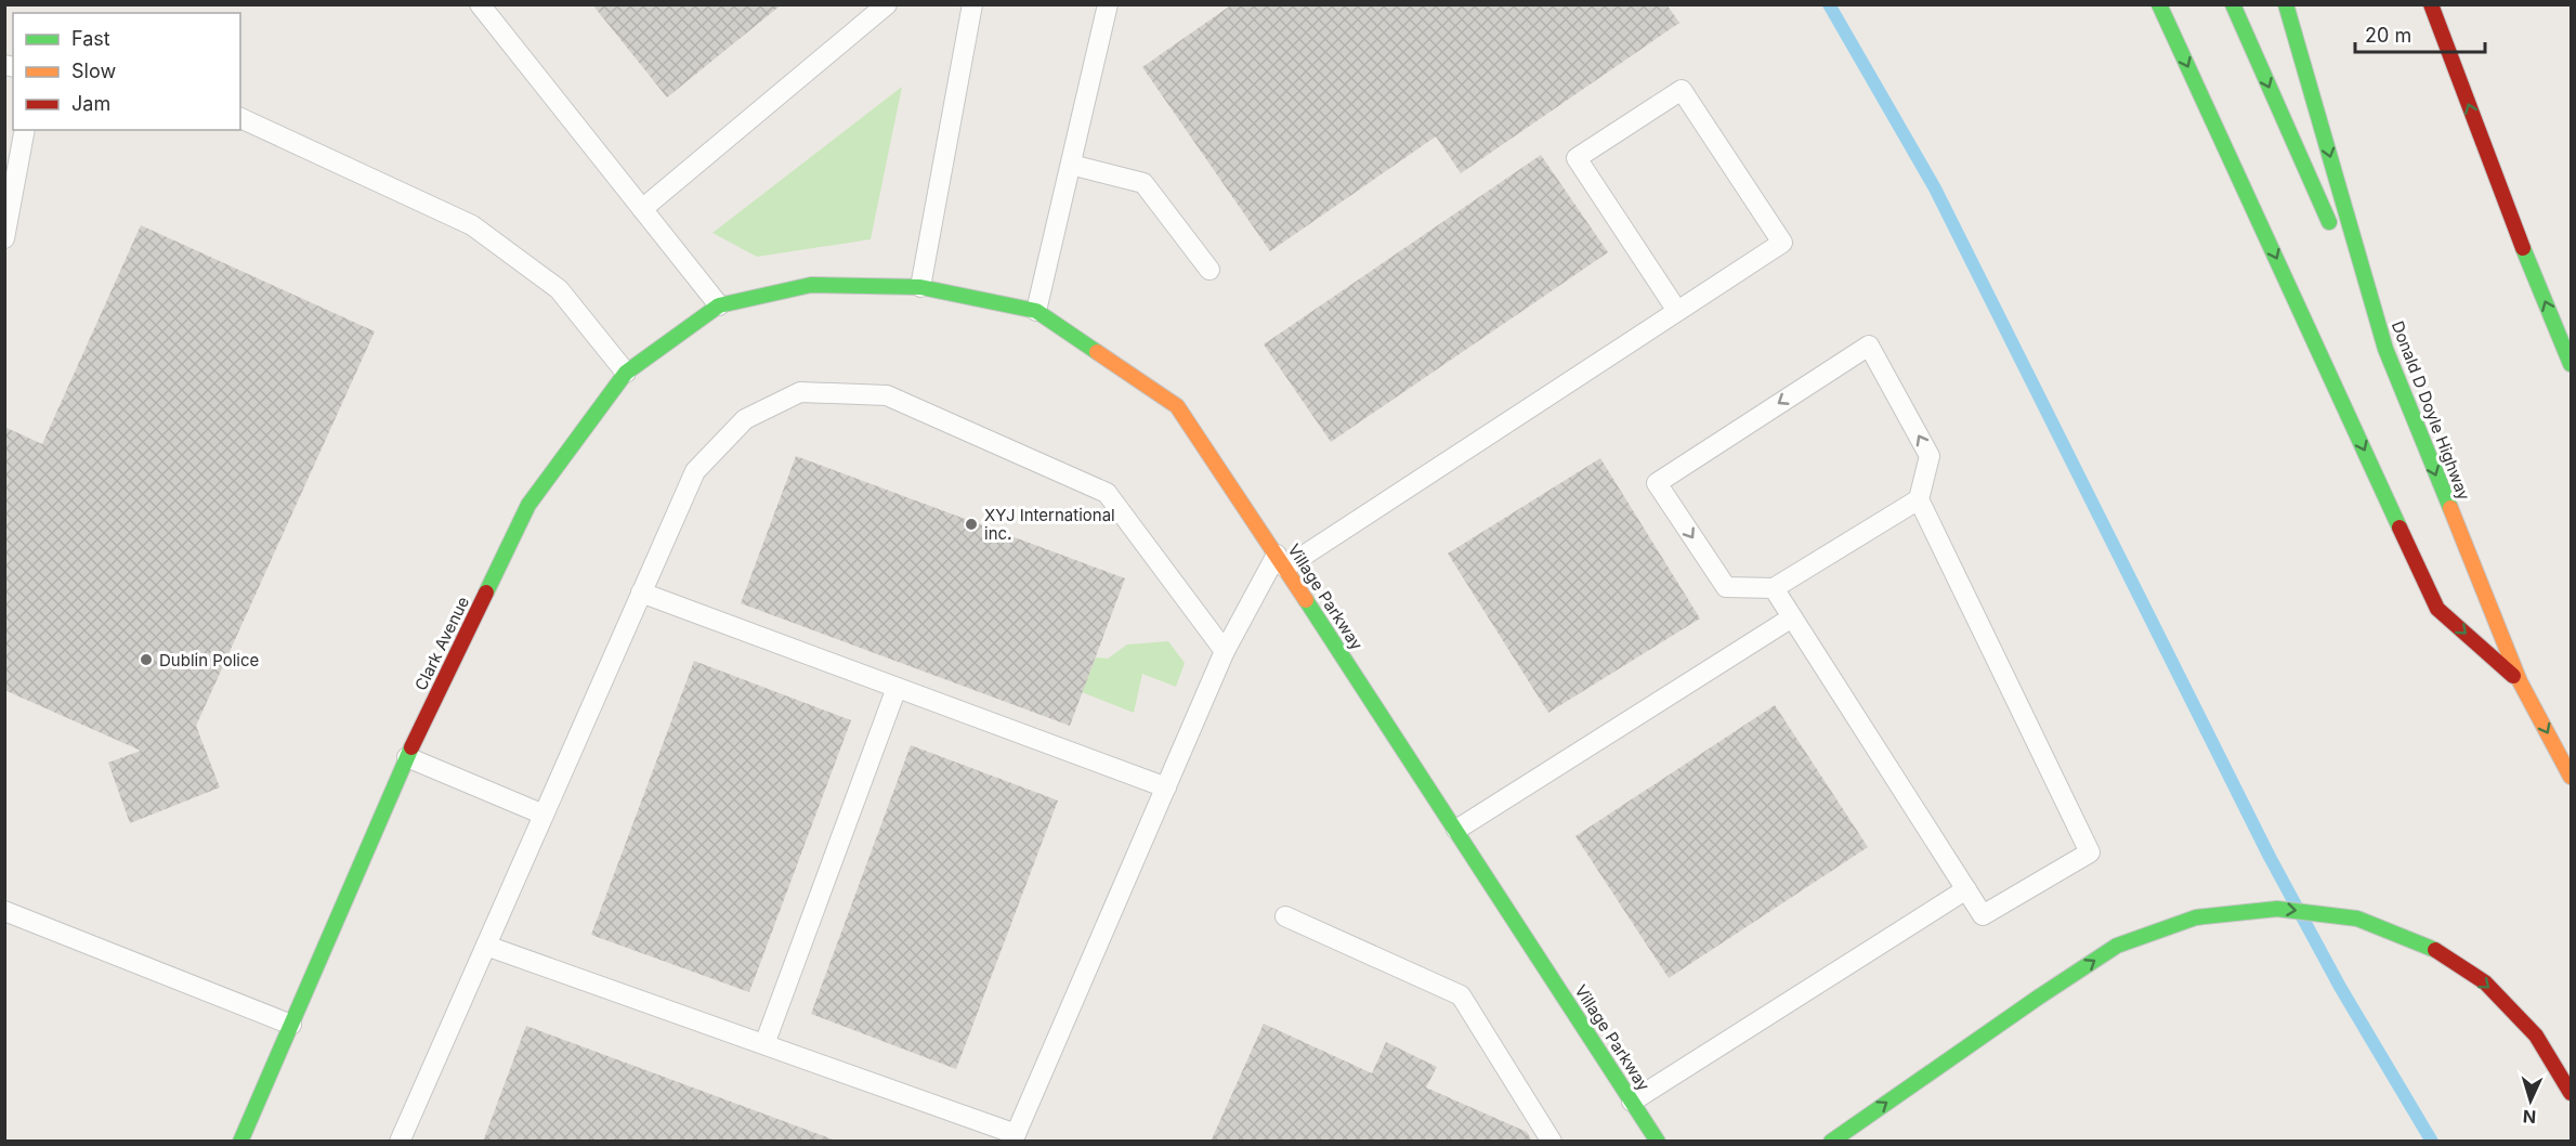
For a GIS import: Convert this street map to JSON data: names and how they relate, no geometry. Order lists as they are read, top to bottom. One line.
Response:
{"streets":{"main road":["Donald D Doyle Highway","Village Parkway","Clark Avenue"]},"crossings":[["Village Parkway","Clark Avenue"]],"places":["XYJ International inc.","Dublin Police"],"legend":["Fast","Slow","Jam"],"scale_bar":"20 m","north":"bottom"}
